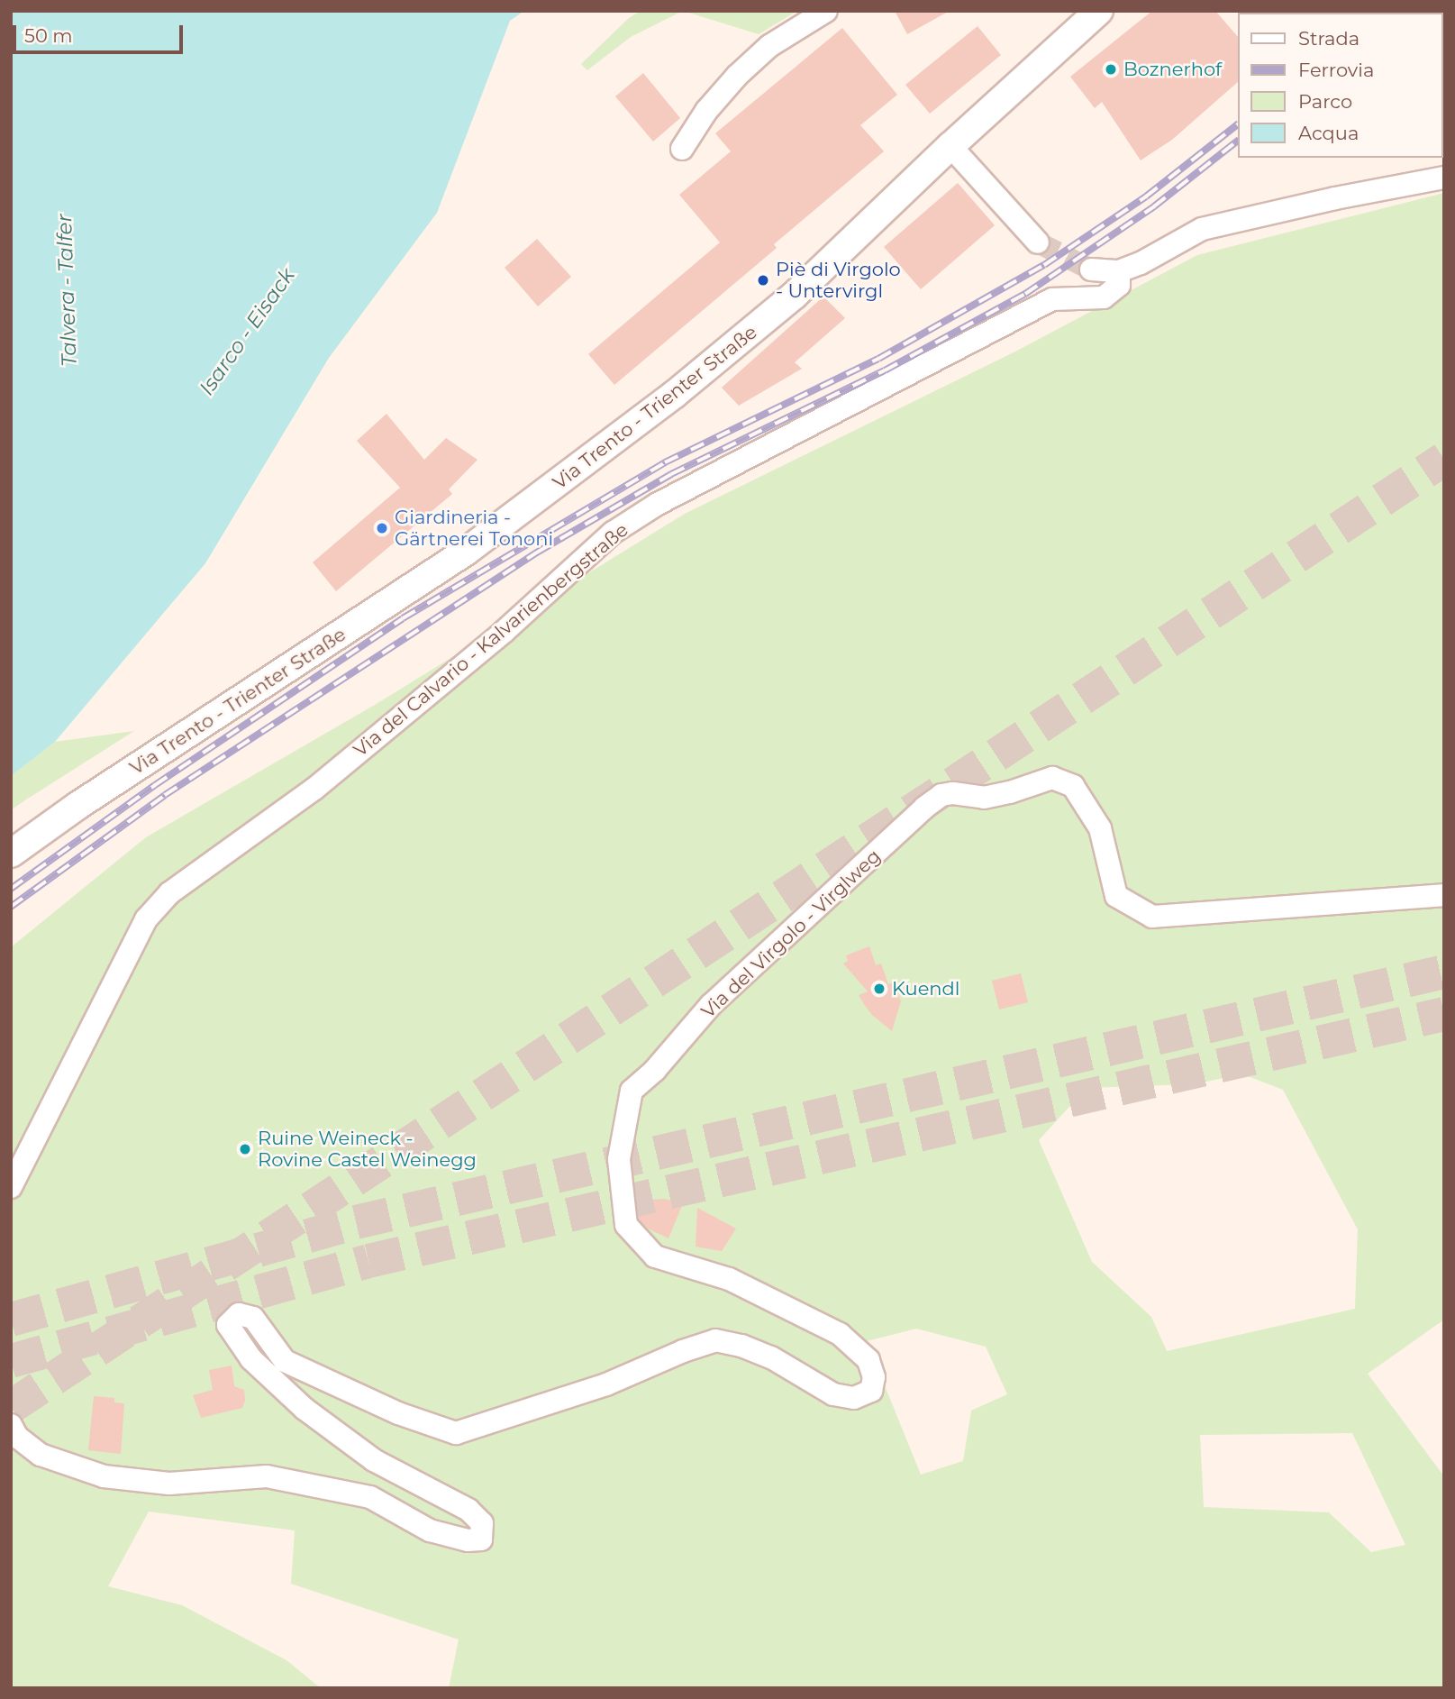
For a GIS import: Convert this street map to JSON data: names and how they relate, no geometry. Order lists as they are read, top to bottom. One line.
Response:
{"streets":{"street":["Via Trento - Trienter Straße","Via del Calvario - Kalvarienbergstraße","Via del Virgolo - Virglweg"]},"water":["Talvera - Talfer","Isarco - Eisack"],"places":["Boznerhof","Piè di Virgolo - Untervirgl","Giardineria - Gärtnerei Tononi","Kuendl","Ruine Weineck - Rovine Castel Weinegg"],"legend":["Strada","Ferrovia","Parco","Acqua"],"scale_bar":"50 m"}
